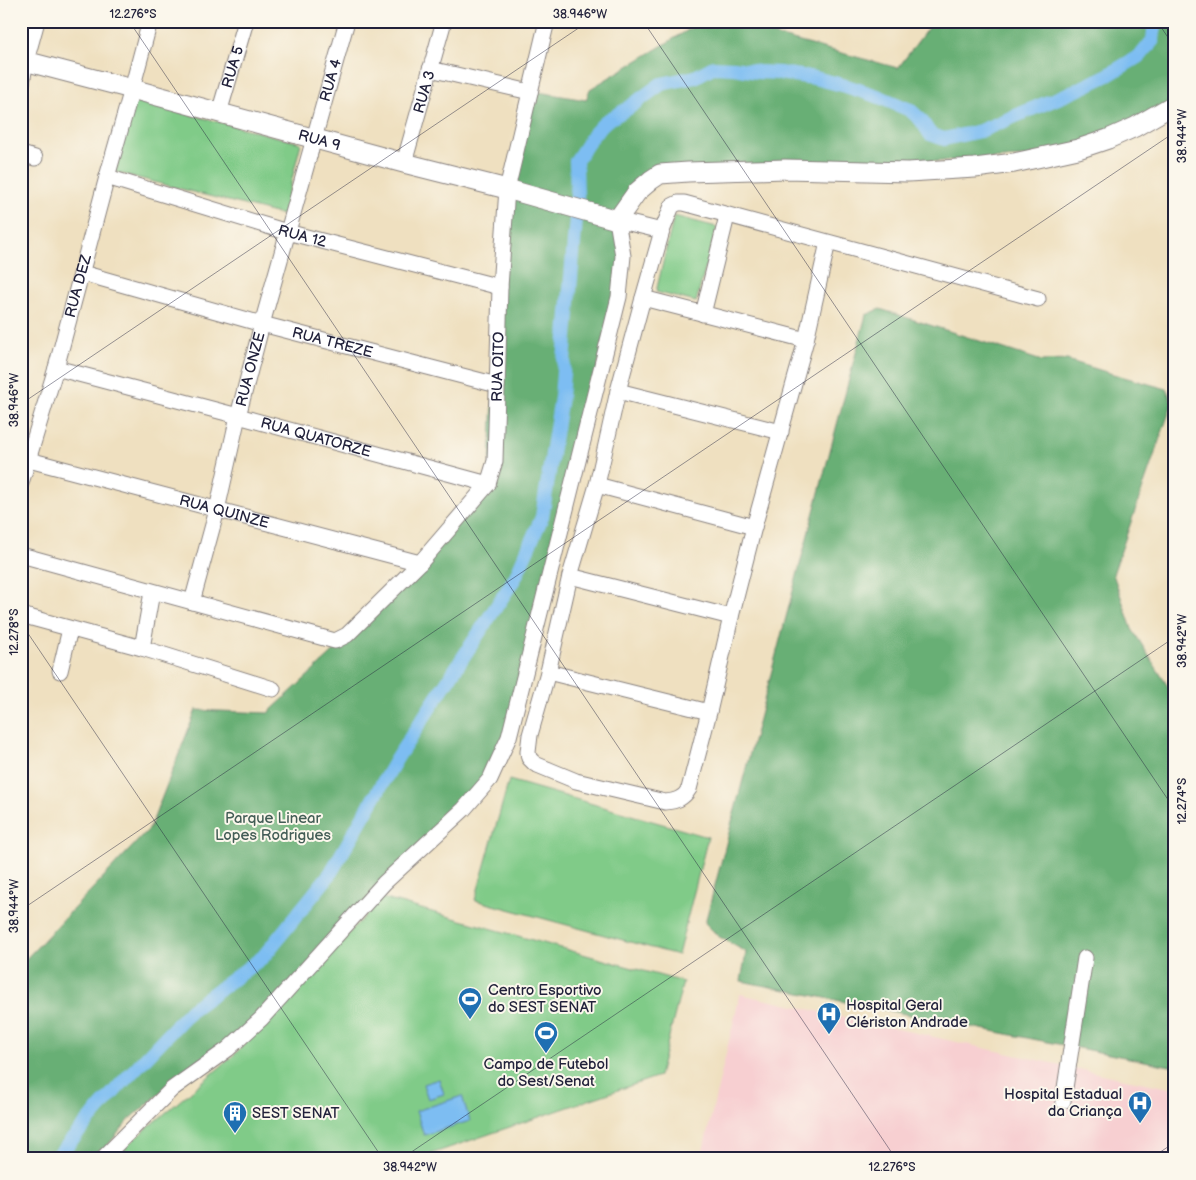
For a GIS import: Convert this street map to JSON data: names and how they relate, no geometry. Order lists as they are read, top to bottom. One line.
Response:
{"streets":{"street":["RUA 5","RUA 4","RUA 3","RUA 9","RUA 12","RUA DEZ","RUA TREZE","RUA OITO","RUA ONZE","RUA QUATORZE","RUA QUINZE"]},"crossings":[["RUA 5","RUA 9"],["RUA 4","RUA 9"],["RUA 4","RUA ONZE"],["RUA 3","RUA 9"],["RUA 9","RUA DEZ"],["RUA 9","RUA OITO"],["RUA 9","RUA ONZE"],["RUA 12","RUA DEZ"],["RUA 12","RUA OITO"],["RUA 12","RUA ONZE"],["RUA DEZ","RUA TREZE"],["RUA DEZ","RUA QUATORZE"],["RUA DEZ","RUA QUINZE"],["RUA TREZE","RUA OITO"],["RUA TREZE","RUA ONZE"],["RUA OITO","RUA ONZE"],["RUA OITO","RUA QUATORZE"],["RUA OITO","RUA QUINZE"],["RUA ONZE","RUA QUATORZE"],["RUA ONZE","RUA QUINZE"]],"parks":["Parque Linear Lopes Rodrigues"],"places":{"sports":["Centro Esportivo do SEST SENAT","Campo de Futebol do Sest/Senat"],"hospital":["Hospital Geral Clériston Andrade","Hospital Estadual da Criança"],"building":["SEST SENAT"]},"coordinates":["12.276°S","38.946°W","38.944°W","12.278°S","38.942°W","12.274°S"]}
